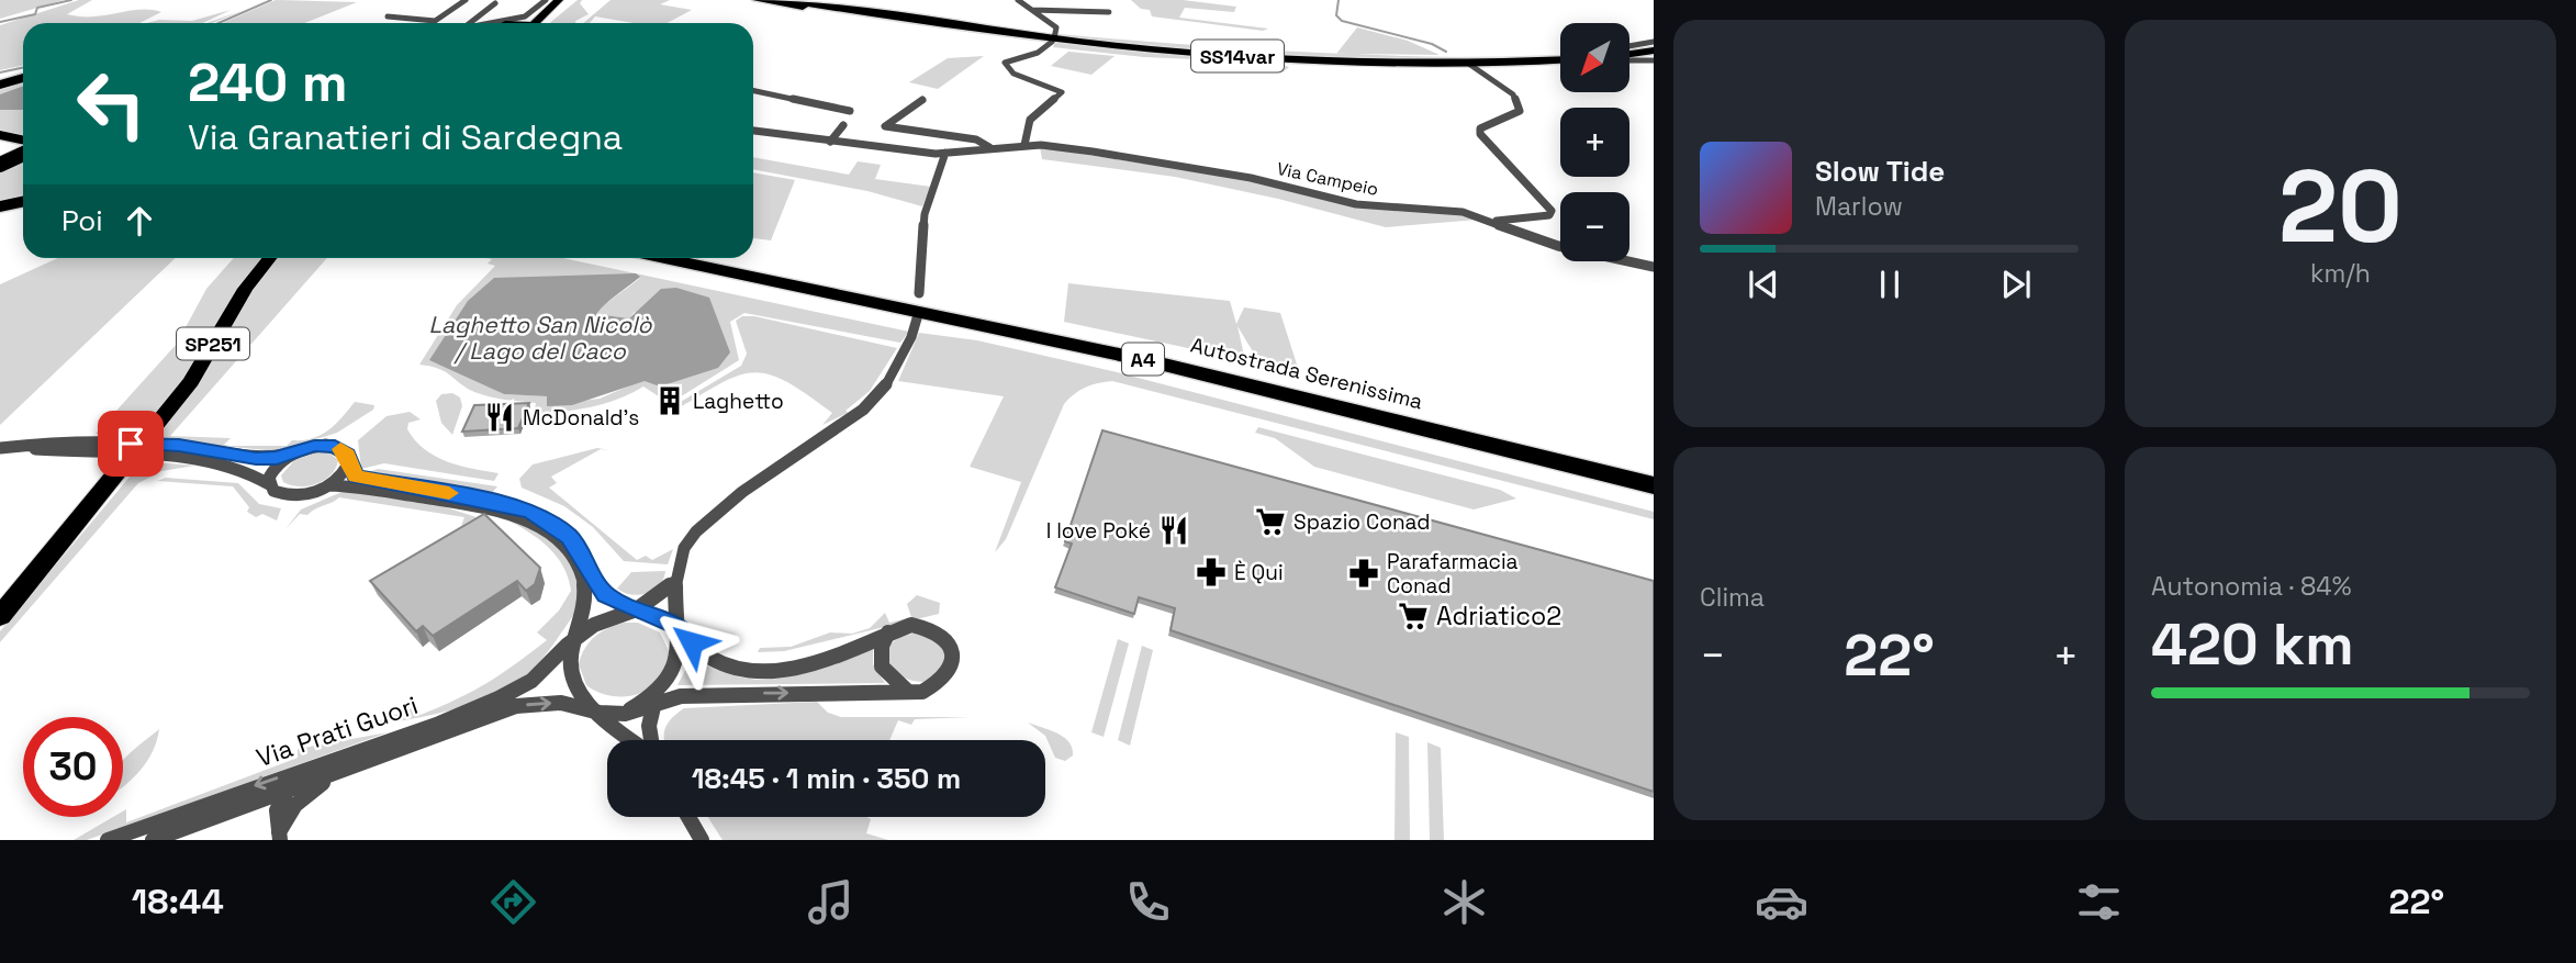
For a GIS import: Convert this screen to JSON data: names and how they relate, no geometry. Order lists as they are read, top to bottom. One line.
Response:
{"streets":{"highway":["SS14var","A4","Autostrada Serenissima"],"main road":["SP251"],"street":["Via Campeio","Via Prati Guori"]},"water":["Laghetto San Nicolò / Lago del Caco"],"places":{"building":["Laghetto"],"restaurant":["McDonald's","I love Poké"],"supermarket":["Spazio Conad","Adriatico2"],"pharmacy":["È Qui","Parafarmacia Conad"]},"north":"bottom left","page":{"tile":[["20","km/h"],"Clima",["Autonomia · 84%","420 km"]],"map_buttons":["+","−"],"turn":["240 m","Via Granatieri di Sardegna"],"song":["Slow Tide","Marlow"],"then":"Poi","heat":["−","22°","+"],"limit":"30","trip":"18:45 · 1 min · 350 m","tabs":["18:44","22°"]}}
